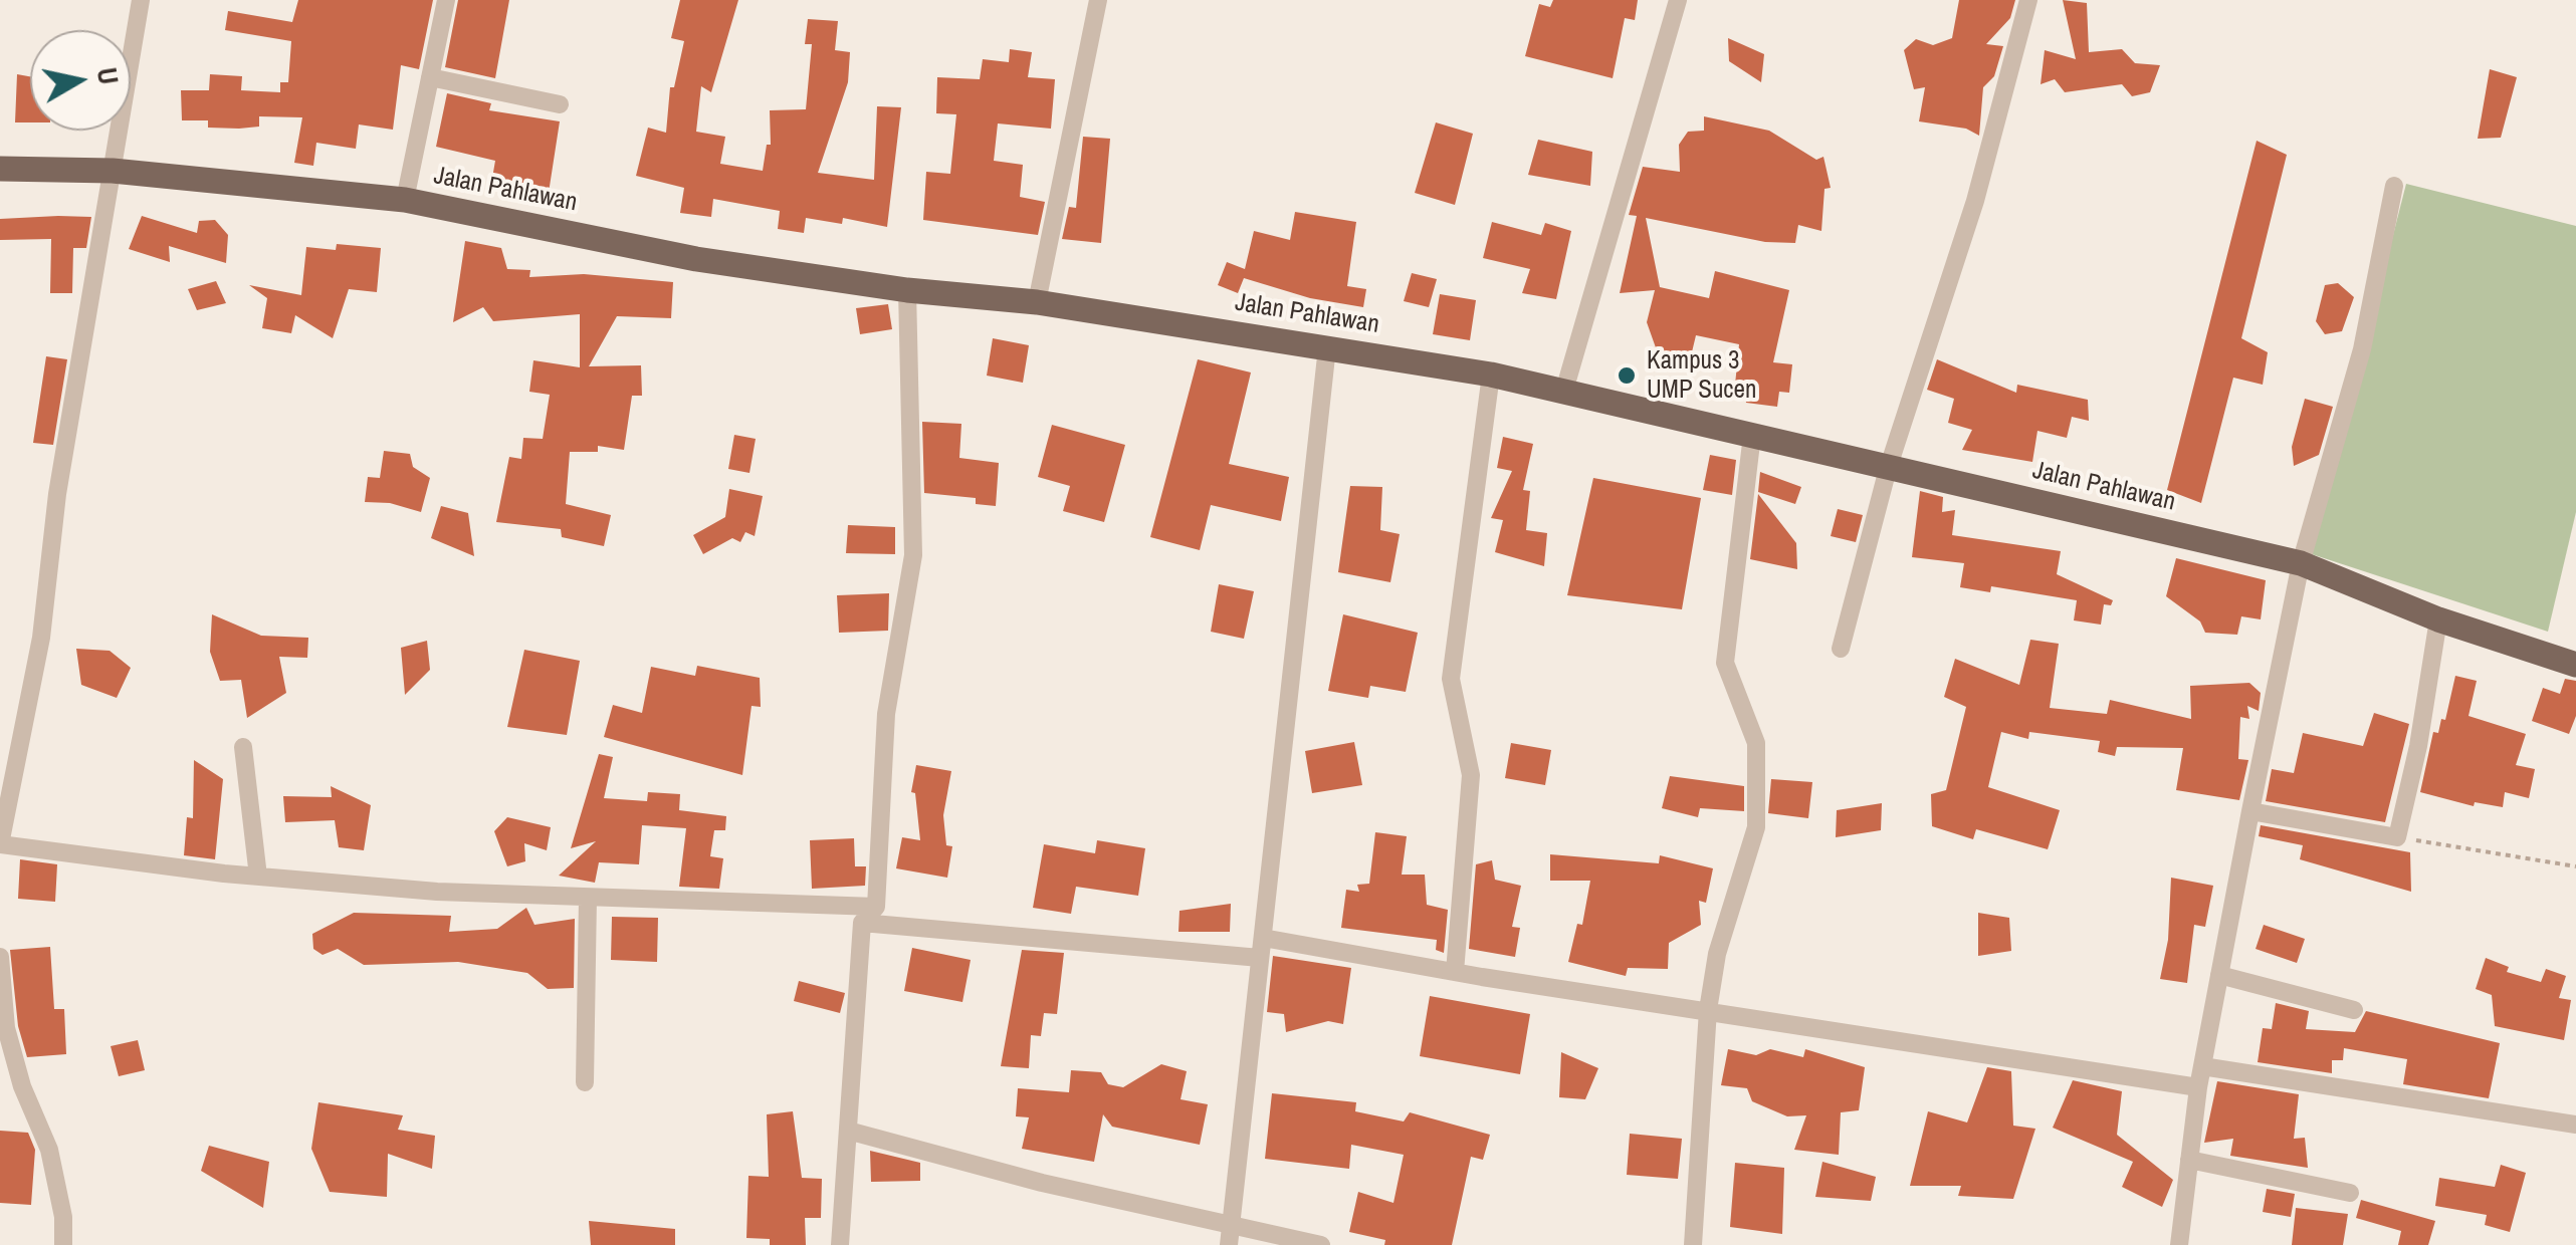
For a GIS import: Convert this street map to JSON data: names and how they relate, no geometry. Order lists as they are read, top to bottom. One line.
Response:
{"streets":{"main road":["Jalan Pahlawan"]},"places":["Kampus 3 UMP Sucen"],"north":"right"}
